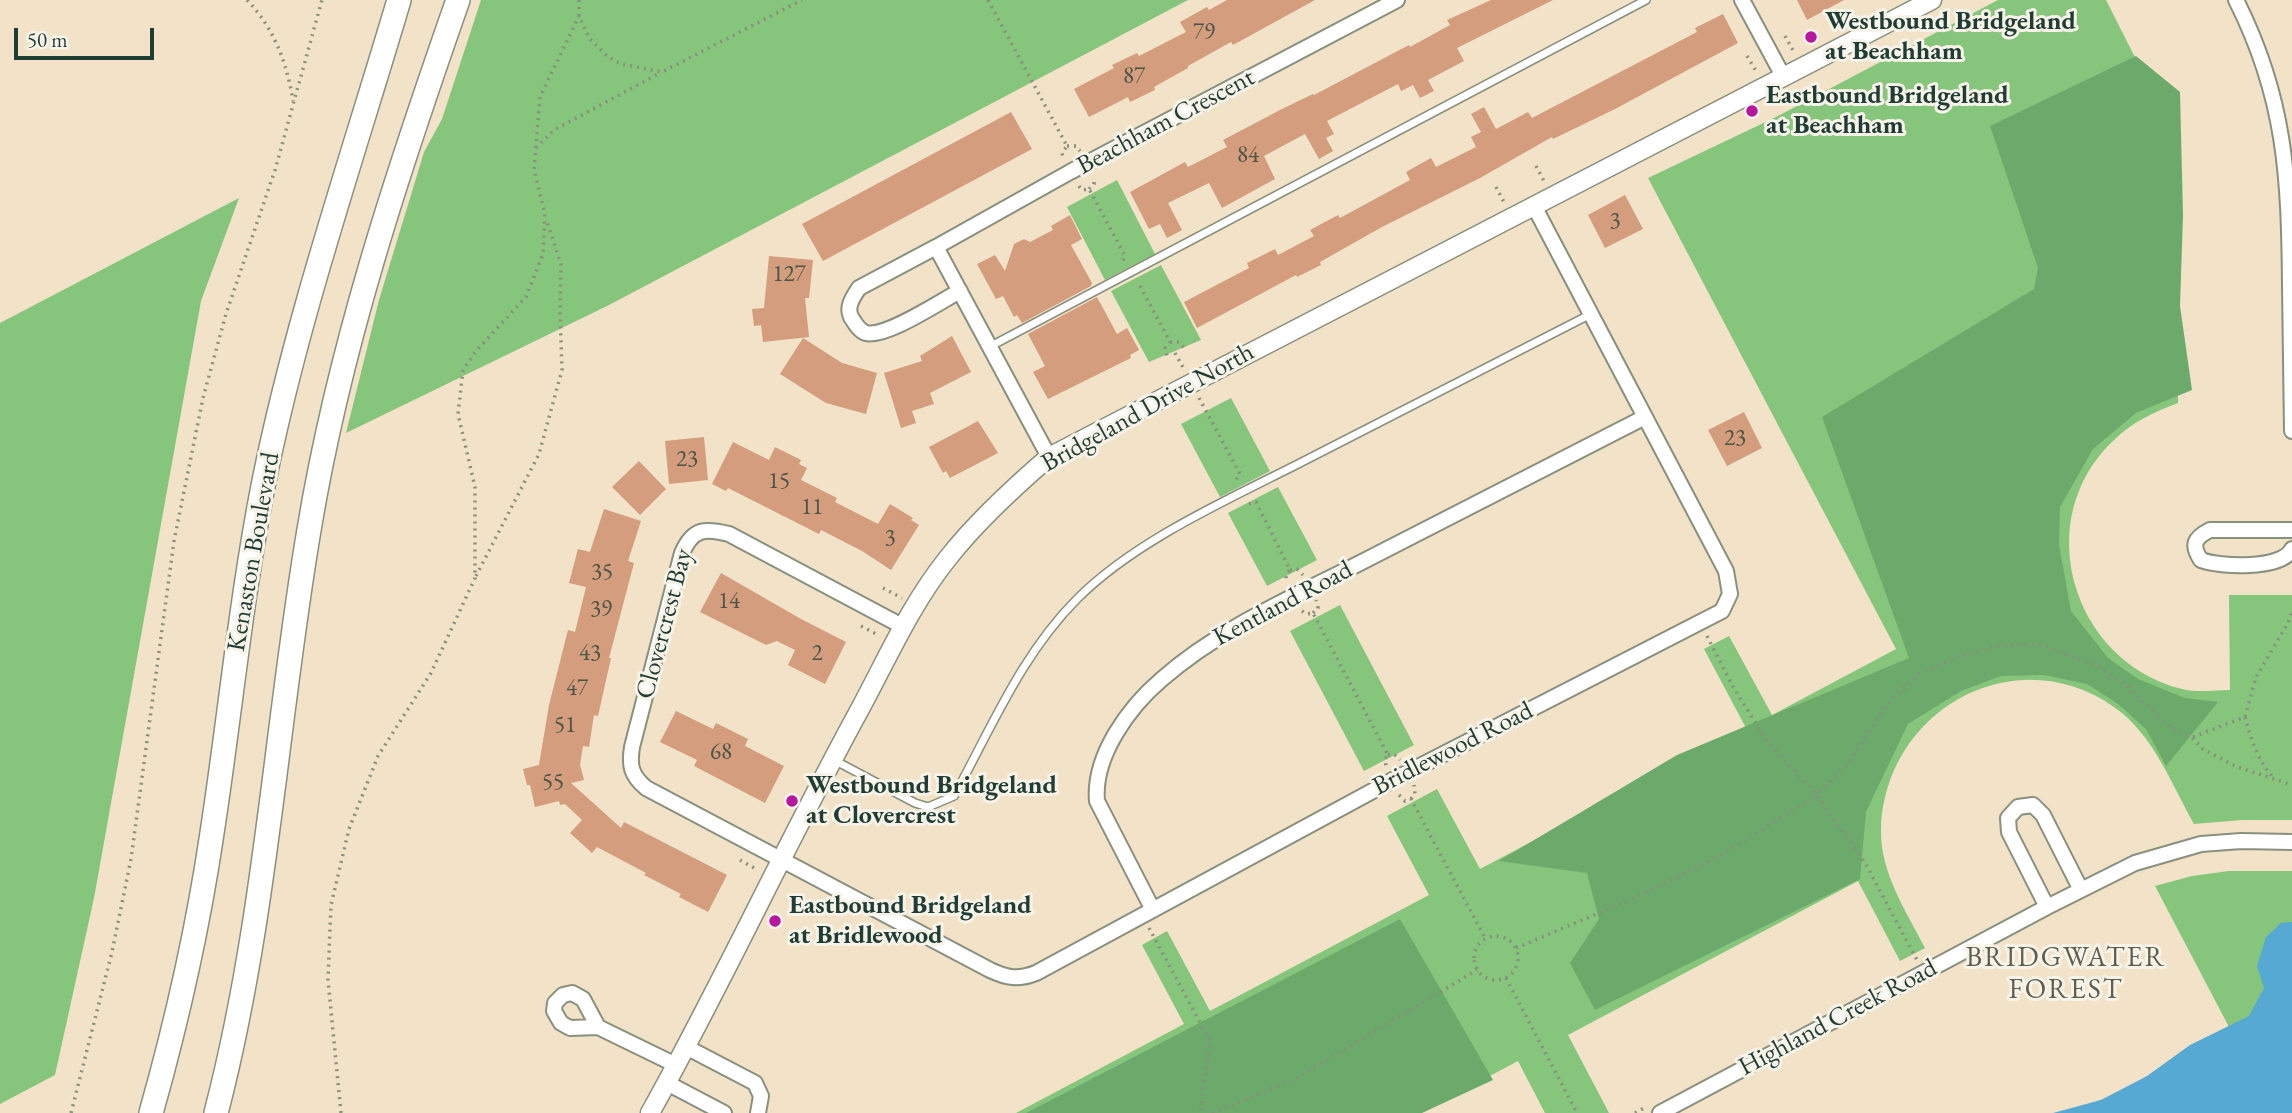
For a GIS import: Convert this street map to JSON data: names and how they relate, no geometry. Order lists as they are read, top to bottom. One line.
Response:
{"streets":{"main road":["Kenaston Boulevard"],"street":["Beachham Crescent","Bridgeland Drive North","Kentland Road","Clovercrest Bay","Bridlewood Road","Highland Creek Road"]},"crossings":[["Bridgeland Drive North","Clovercrest Bay"],["Bridgeland Drive North","Bridlewood Road"],["Kentland Road","Bridlewood Road"],["Clovercrest Bay","Bridlewood Road"]],"districts":["BRIDGWATER FOREST"],"places":["Westbound Bridgeland at Beachham","Eastbound Bridgeland at Beachham","Westbound Bridgeland at Clovercrest","Eastbound Bridgeland at Bridlewood"],"house_numbers":["79","87","84","3","127","23","23","15","11","3","35","14","39","43","2","47","51","68","55"],"scale_bar":"50 m"}
